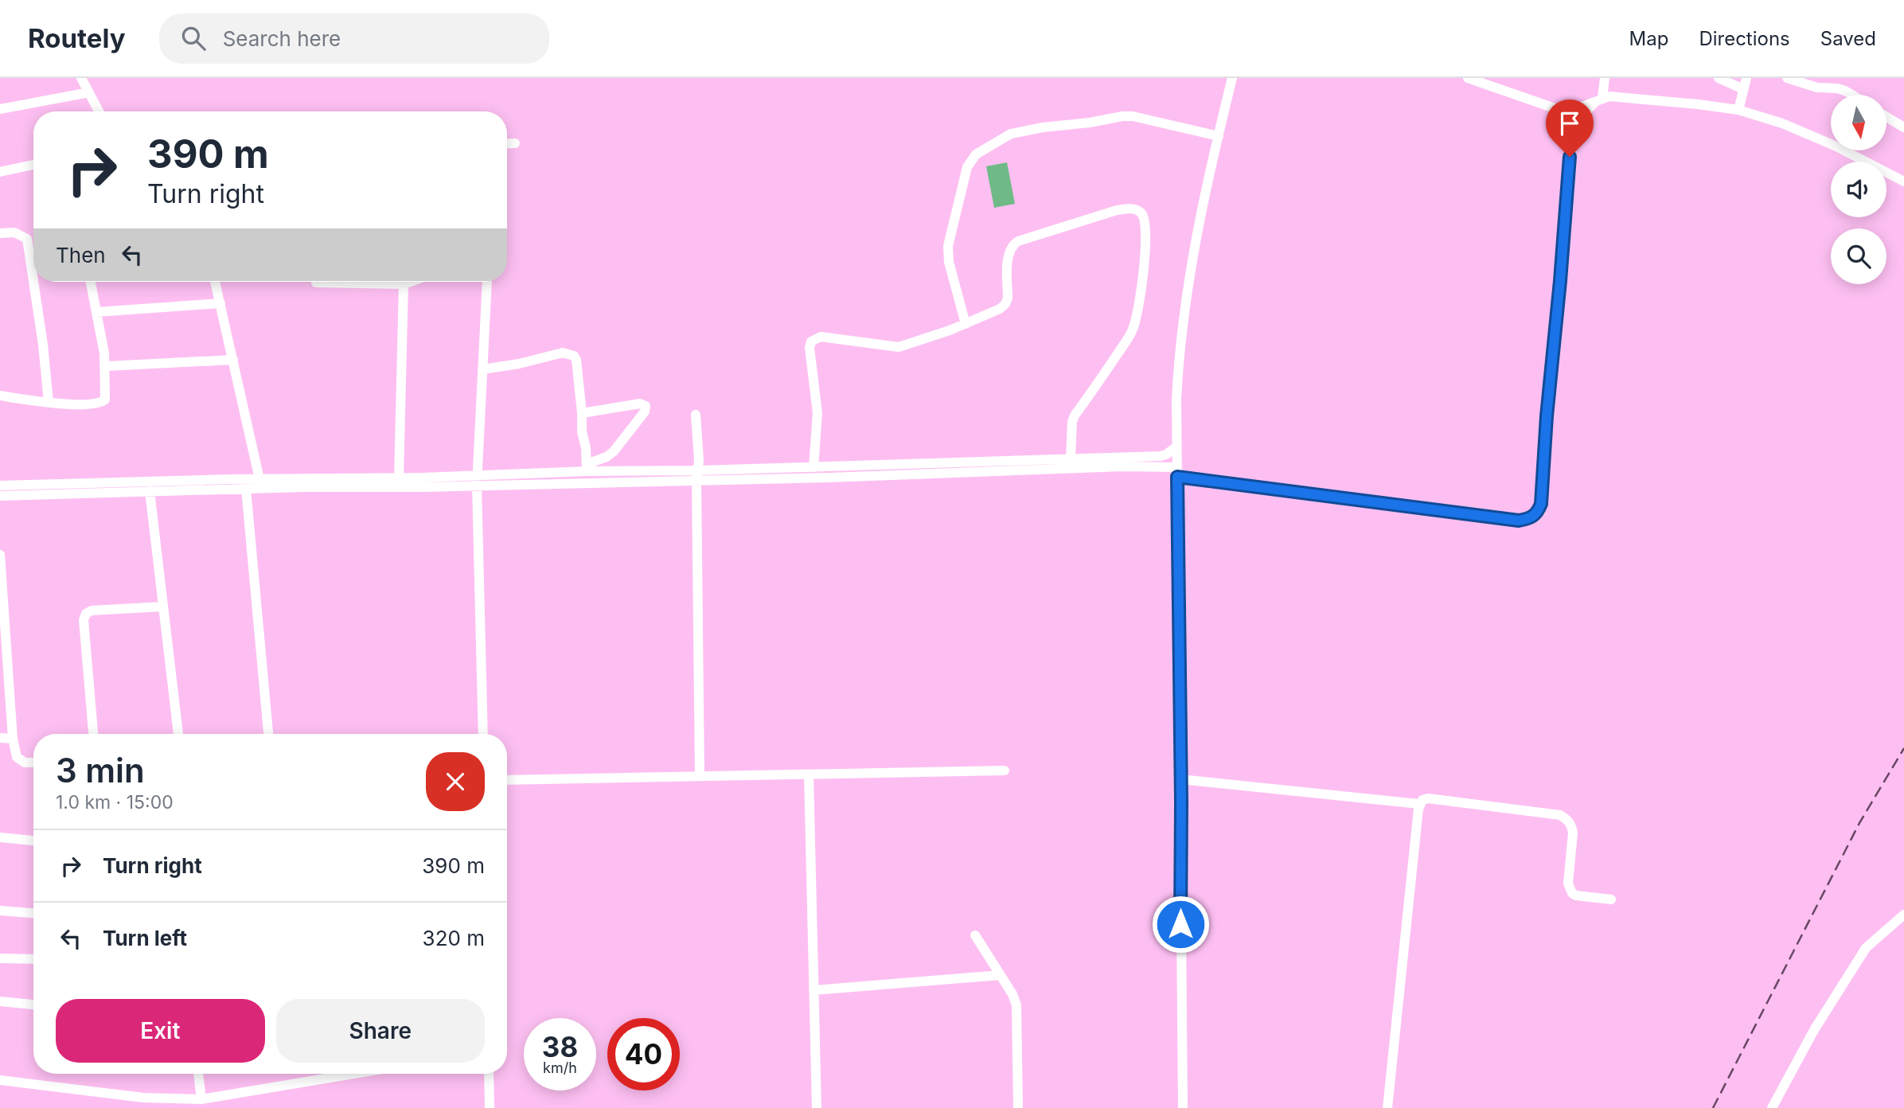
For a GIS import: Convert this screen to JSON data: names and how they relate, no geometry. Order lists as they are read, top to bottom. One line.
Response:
{"north":"bottom","page":{"header":"Routely","search":"Search here","nav":["Map","Directions","Saved"],"turn":["390 m","Turn right"],"then":"Then","heading":["3 min","1.0 km · 15:00"],"list":[{"name":"Turn right","value":"390 m"},{"name":"Turn left","value":"320 m"}],"buttons":["Exit","Share"],"speed":"38 km/h","limit":"40"}}
